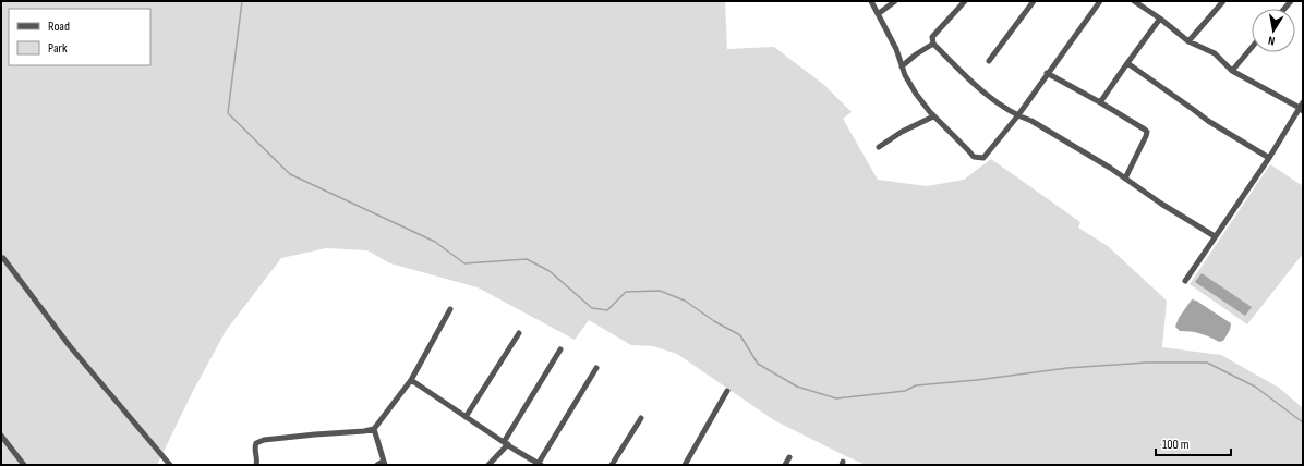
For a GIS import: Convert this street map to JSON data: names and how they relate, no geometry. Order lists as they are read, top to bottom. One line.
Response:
{"legend":["Road","Park"],"scale_bar":"100 m","north":"bottom"}
